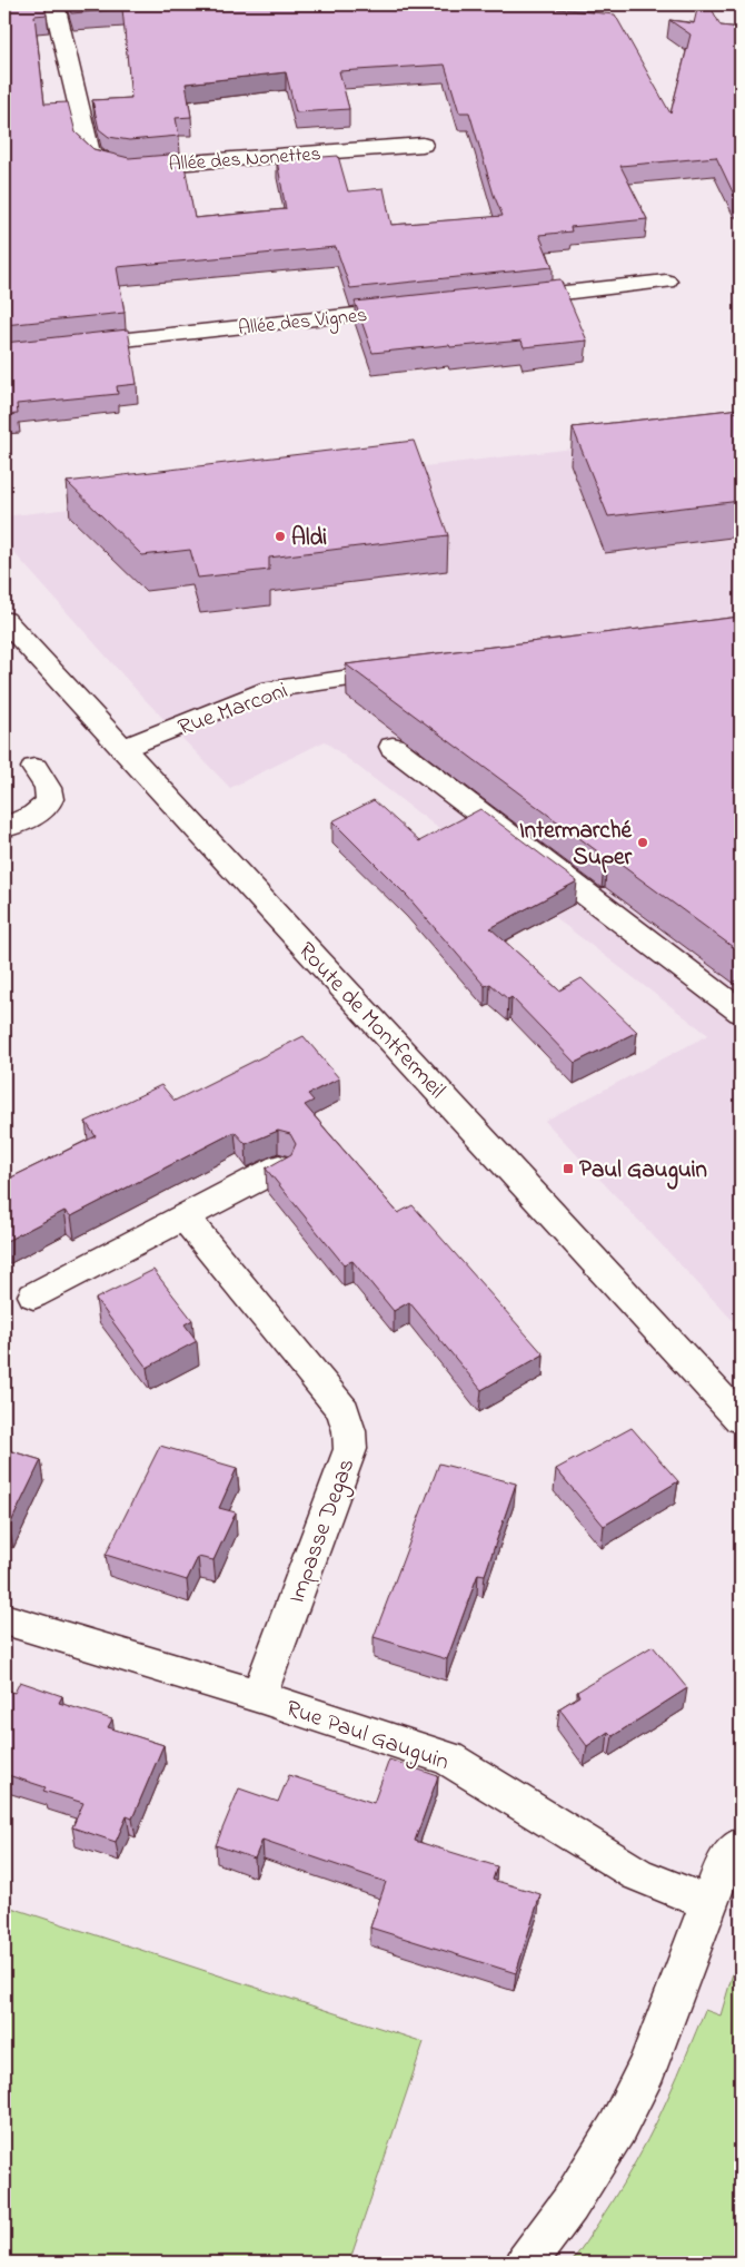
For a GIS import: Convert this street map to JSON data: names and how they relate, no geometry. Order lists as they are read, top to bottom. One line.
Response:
{"streets":{"street":["Allée des Nonettes","Allée des Vignes","Rue Marconi","Route de Montfermeil","Impasse Degas","Rue Paul Gauguin"]},"crossings":[["Rue Marconi","Route de Montfermeil"],["Impasse Degas","Rue Paul Gauguin"]],"places":{"other":["Aldi","Intermarché Super"],"transit":["Paul Gauguin"]}}
